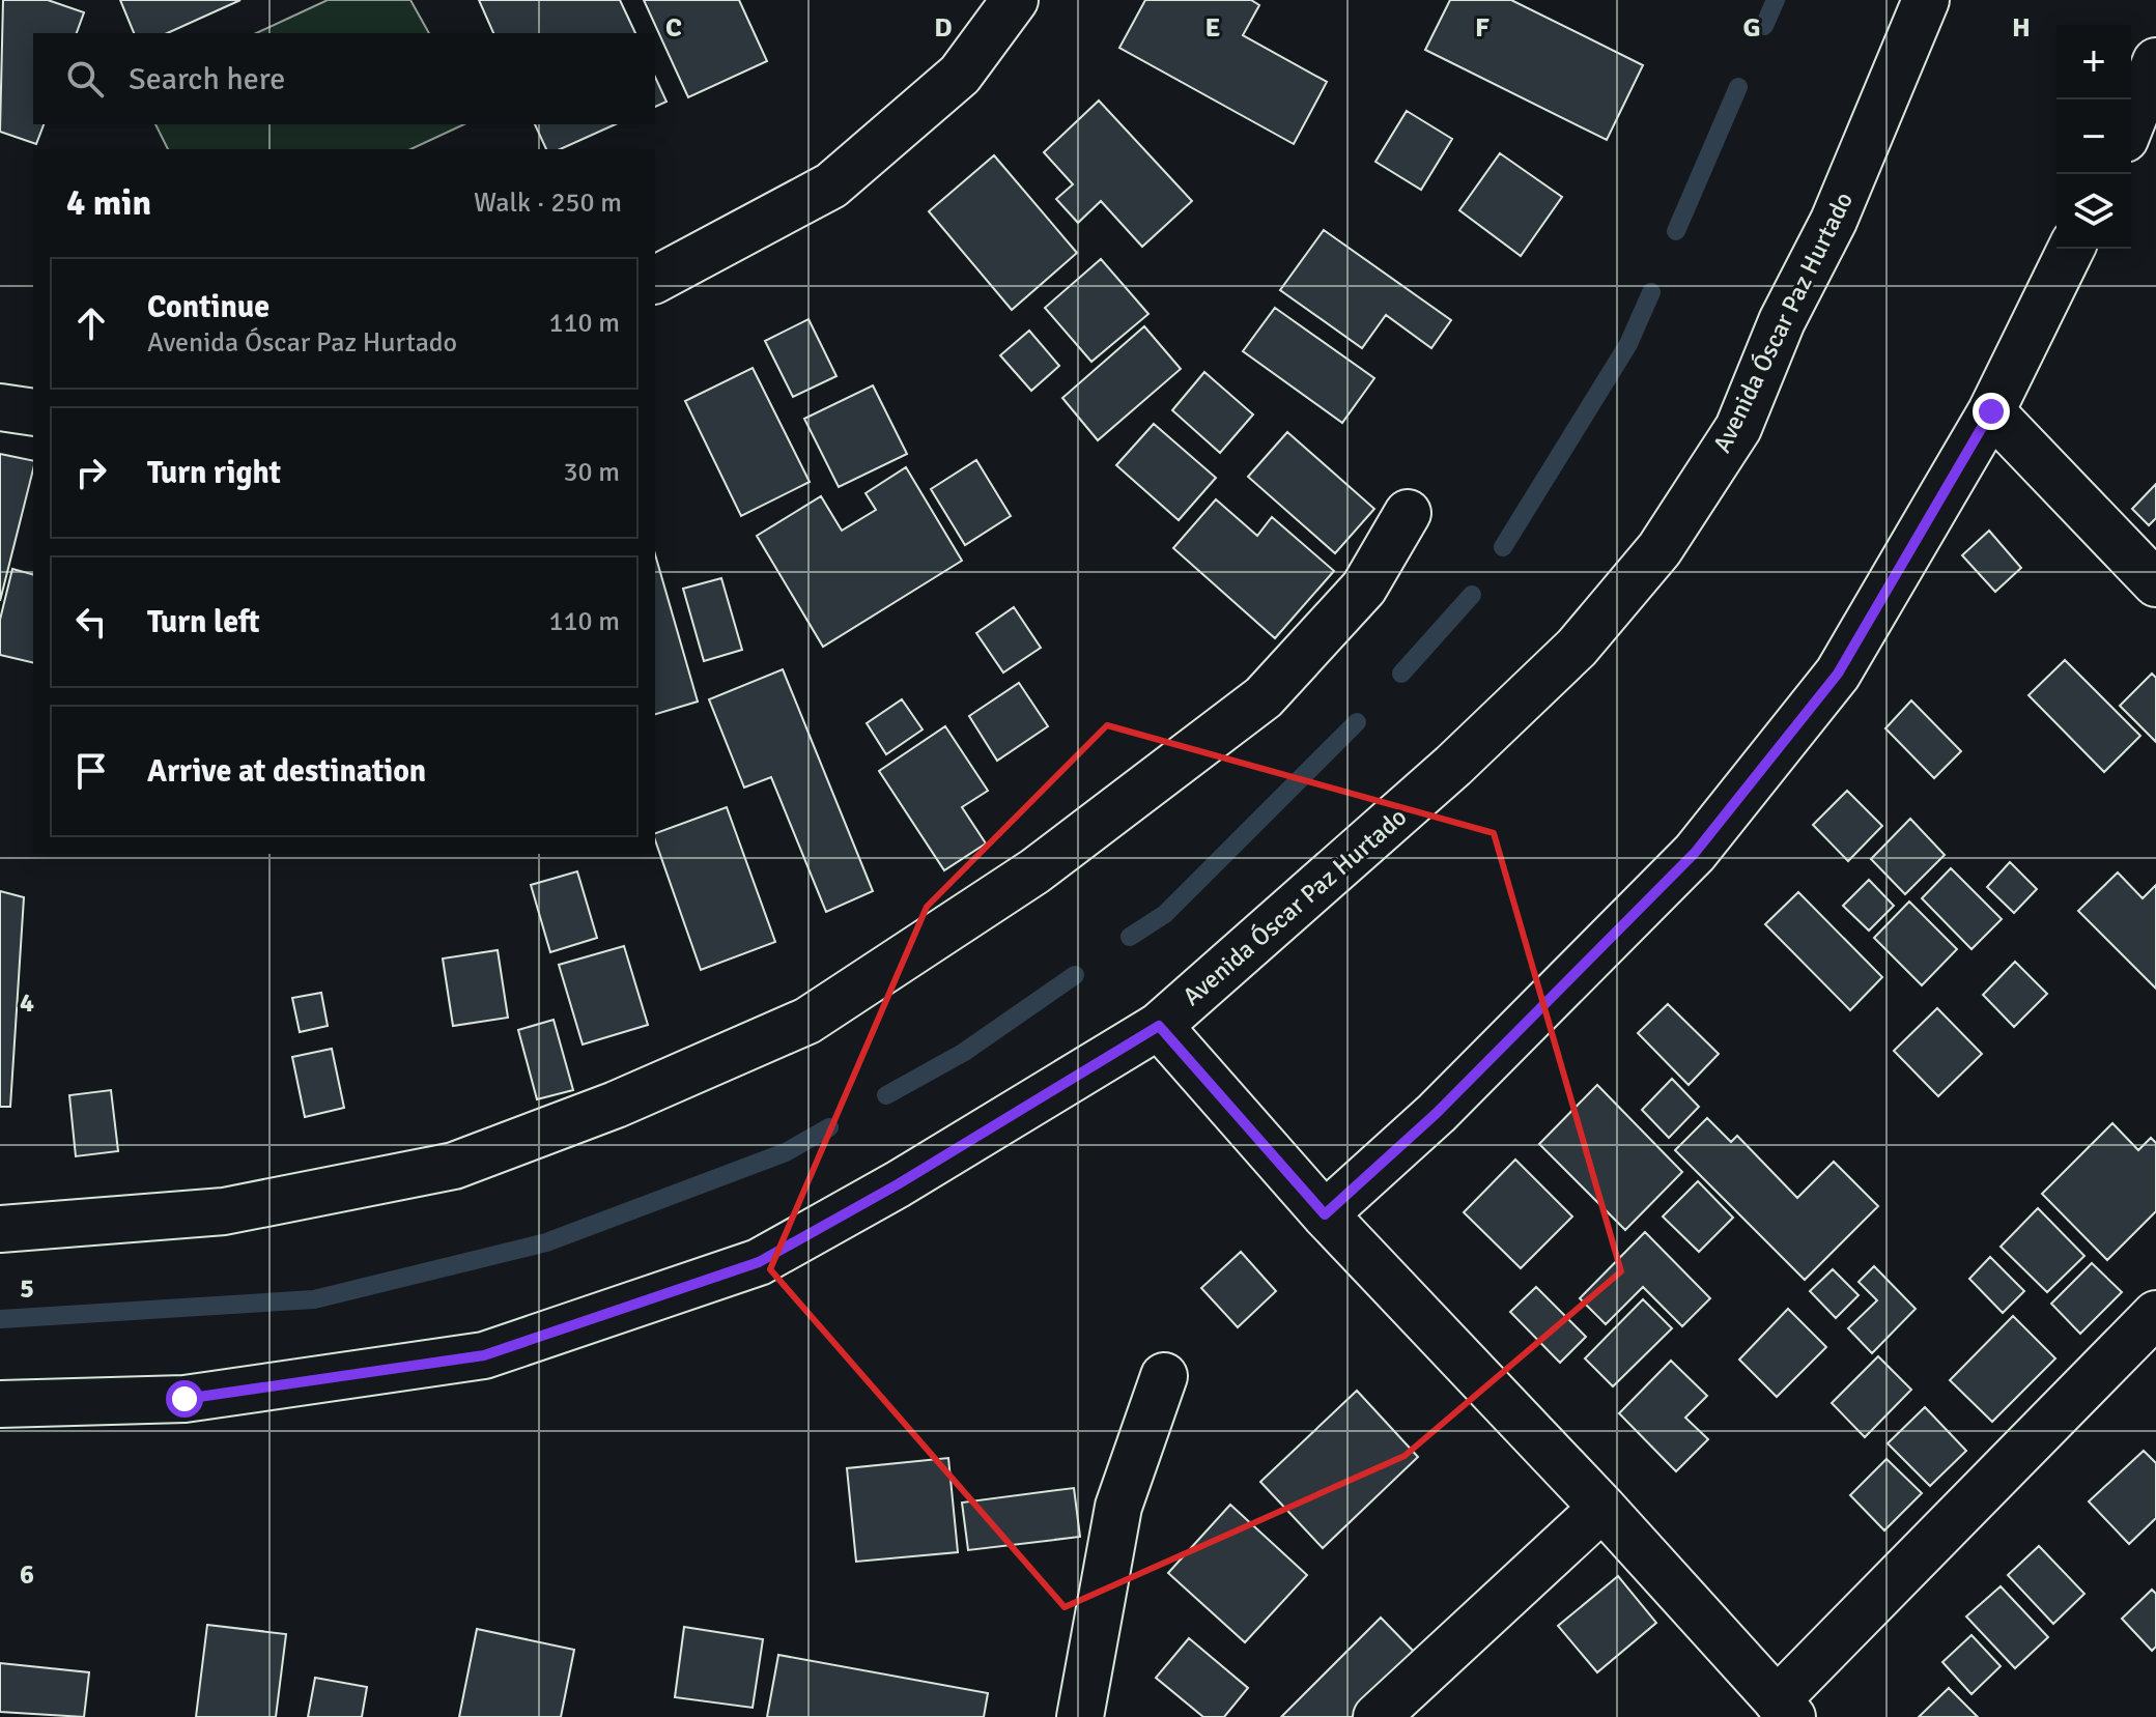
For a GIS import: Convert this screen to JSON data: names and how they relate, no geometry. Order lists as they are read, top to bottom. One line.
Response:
{"streets":{"street":["Avenida Óscar Paz Hurtado"]},"page":{"map_buttons":["+","−"],"search":"Search here","heading":["4 min","Walk · 250 m"],"list":[["Continue","Avenida Óscar Paz Hurtado","110 m"],["Turn right","30 m"],["Turn left","110 m"],"Arrive at destination"]},"grid":{"columns":["C","D","E","F","G","H"],"rows":["4","5","6"]}}
